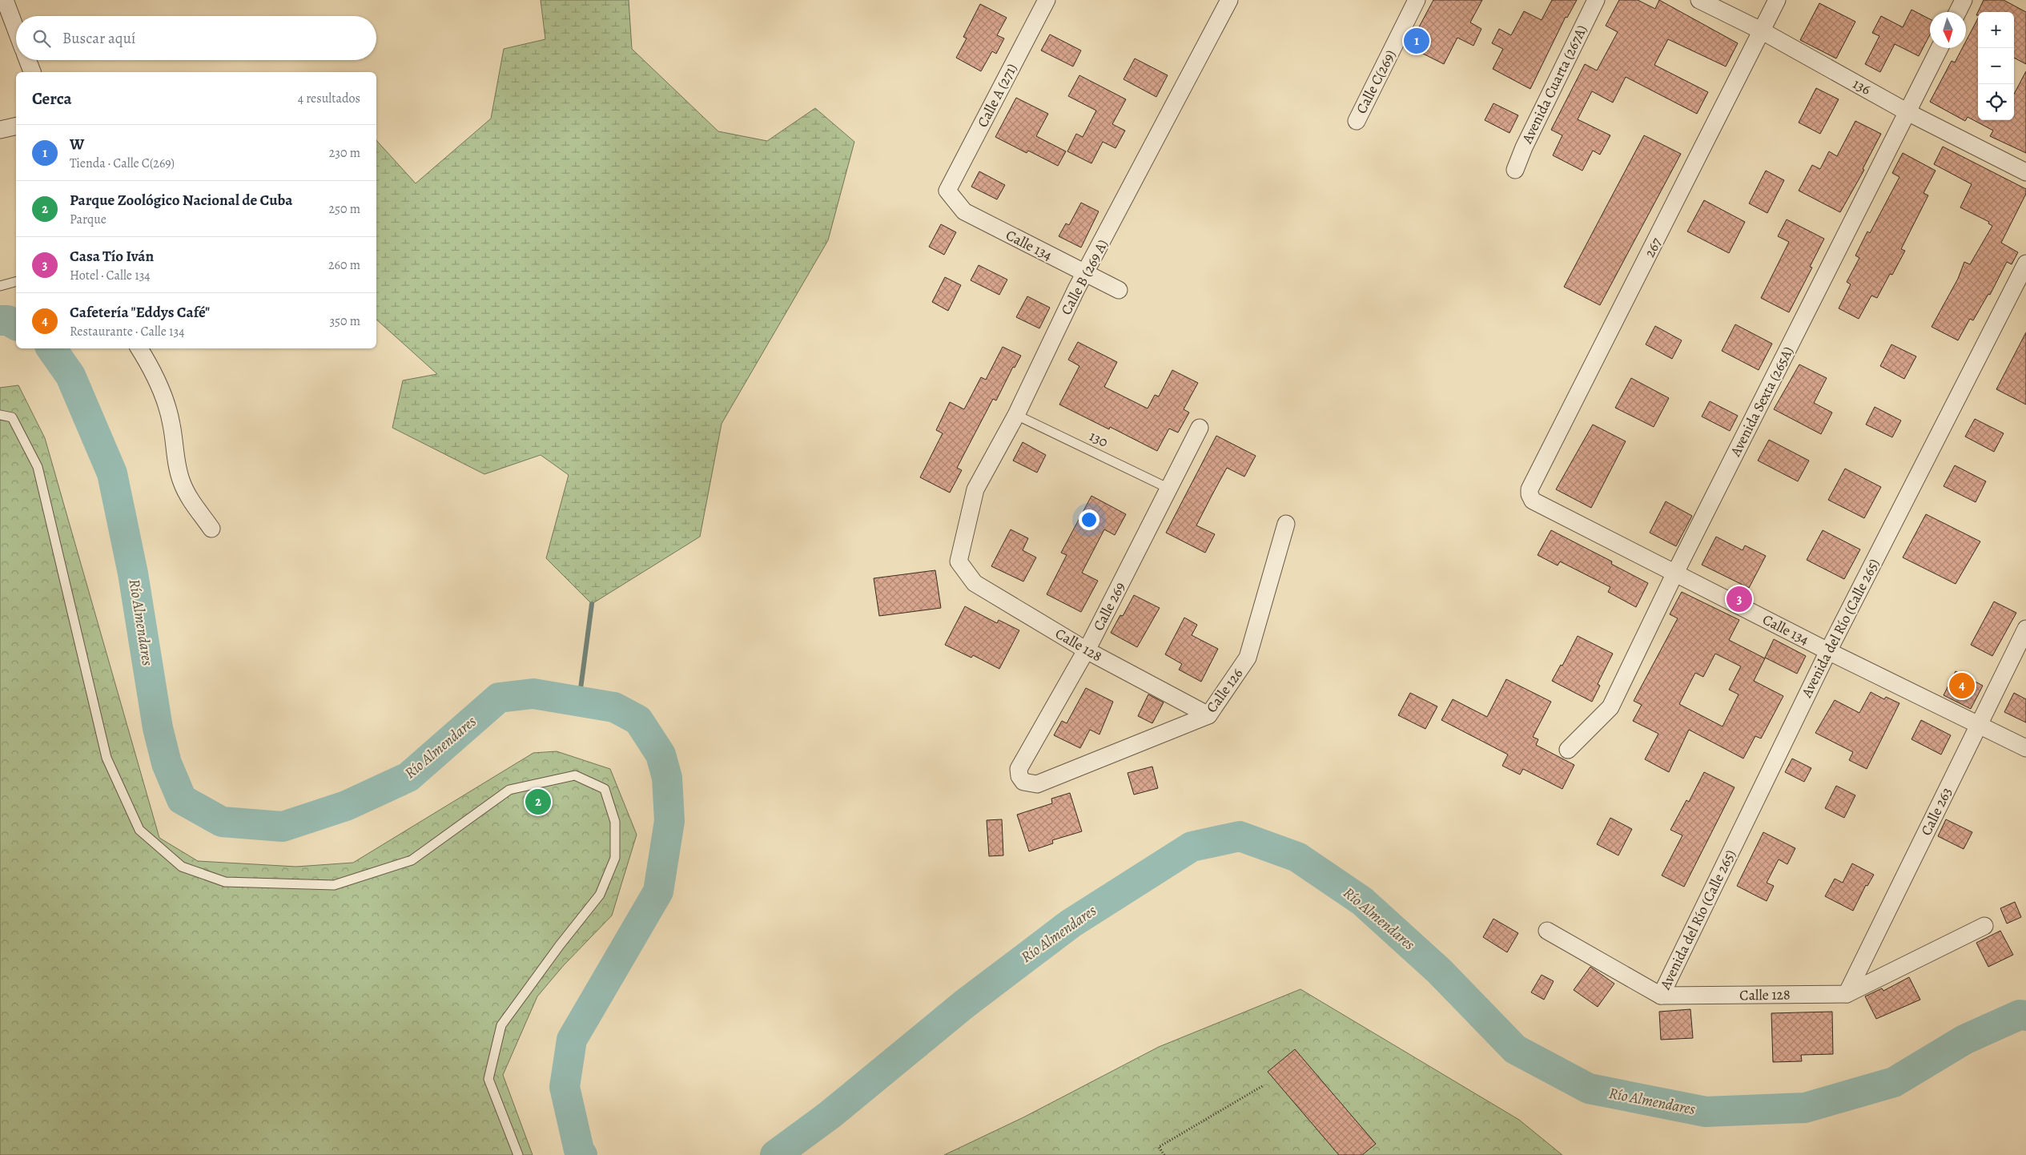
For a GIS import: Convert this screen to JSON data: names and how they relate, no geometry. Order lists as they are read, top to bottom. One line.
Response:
{"streets":{"street":["Calle C(269)","Avenida Cuarta (267A)","136","Calle A (271)","Calle 134","267","Calle B (269 A)","Avenida Sexta (265A)","Calle 269","Avenida del Río (Calle 265)","Calle 128","Calle 126","Calle 263"],"lane":["130"]},"crossings":[["136","267"],["136","Avenida Sexta (265A)"],["Calle A (271)","Calle 134"],["Calle 134","267"],["Calle 134","Calle B (269 A)"],["Calle 134","Avenida Sexta (265A)"],["Calle 134","Avenida del Río (Calle 265)"],["Calle 134","Calle 263"],["Calle B (269 A)","130"],["Calle B (269 A)","Calle 128"],["130","Calle 269"],["Calle 269","Calle 128"],["Calle 269","Calle 126"],["Avenida del Río (Calle 265)","Calle 128"],["Calle 128","Calle 126"],["Calle 128","Calle 263"]],"water":["Río Almendares"],"north":"bottom","page":{"map_buttons":["+","−"],"search":"Buscar aquí","pins":["1","3","4","2"],"heading":["Cerca","4 resultados"],"list":[{"mark":"1","name":"W","note":"Tienda · Calle C(269)","value":"230 m"},{"mark":"2","name":"Parque Zoológico Nacional de Cuba","note":"Parque","value":"250 m"},{"mark":"3","name":"Casa Tío Iván","note":"Hotel · Calle 134","value":"260 m"},{"mark":"4","name":"Cafetería \"Eddys Café\"","note":"Restaurante · Calle 134","value":"350 m"}]}}
